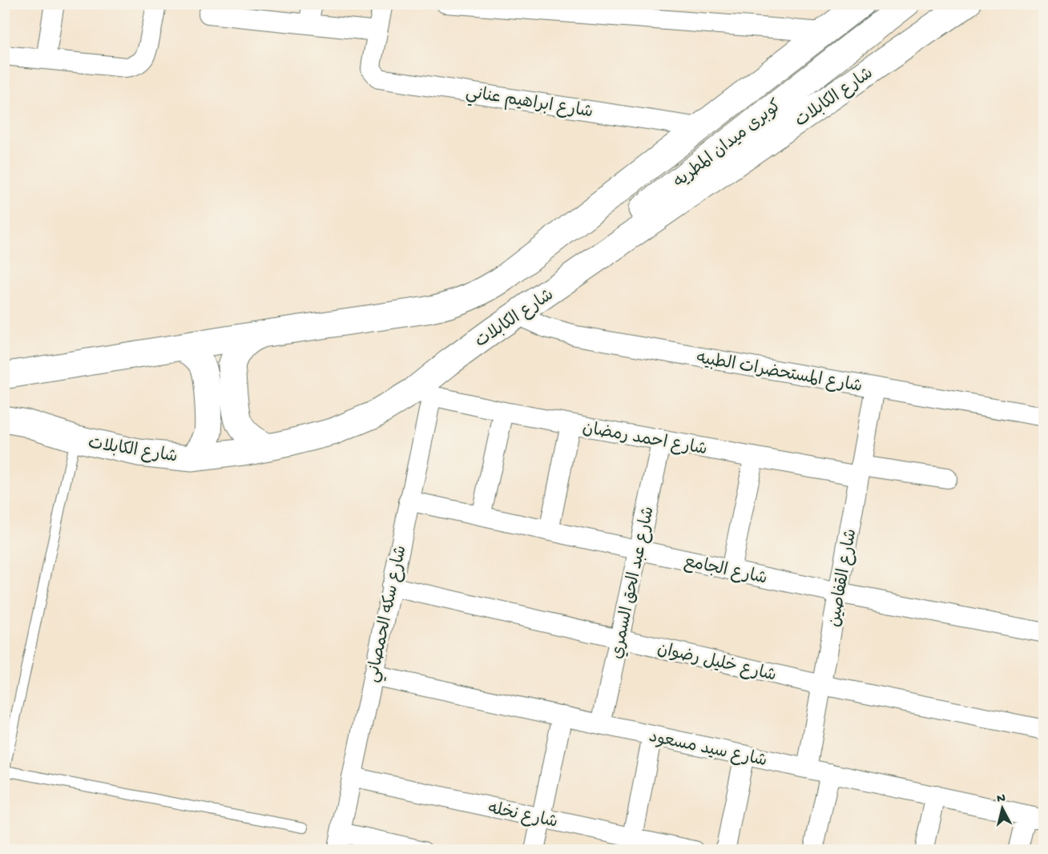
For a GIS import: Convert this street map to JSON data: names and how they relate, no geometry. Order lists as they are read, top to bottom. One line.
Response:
{"streets":{"main road":["شارع الكابلات","كوبرى ميدان المطريه"],"street":["شارع ابراهيم عناني","شارع المستحضرات الطبيه","شارع احمد رمضان","شارع الجامع","شارع القفاصين","شارع عبد الحق السمري","شارع سكه الحمصاني","شارع خليل رضوان","شارع سيد مسعود","شارع نخله"]},"crossings":[["شارع الكابلات","كوبرى ميدان المطريه"],["شارع الكابلات","شارع المستحضرات الطبيه"],["شارع الكابلات","شارع احمد رمضان"],["شارع الكابلات","شارع سكه الحمصاني"],["شارع المستحضرات الطبيه","شارع القفاصين"],["شارع احمد رمضان","شارع القفاصين"],["شارع احمد رمضان","شارع عبد الحق السمري"],["شارع احمد رمضان","شارع سكه الحمصاني"],["شارع الجامع","شارع القفاصين"],["شارع الجامع","شارع عبد الحق السمري"],["شارع الجامع","شارع سكه الحمصاني"],["شارع القفاصين","شارع خليل رضوان"],["شارع القفاصين","شارع سيد مسعود"],["شارع عبد الحق السمري","شارع خليل رضوان"],["شارع عبد الحق السمري","شارع سيد مسعود"],["شارع سكه الحمصاني","شارع خليل رضوان"],["شارع سكه الحمصاني","شارع سيد مسعود"],["شارع سكه الحمصاني","شارع نخله"]],"north":"top"}
